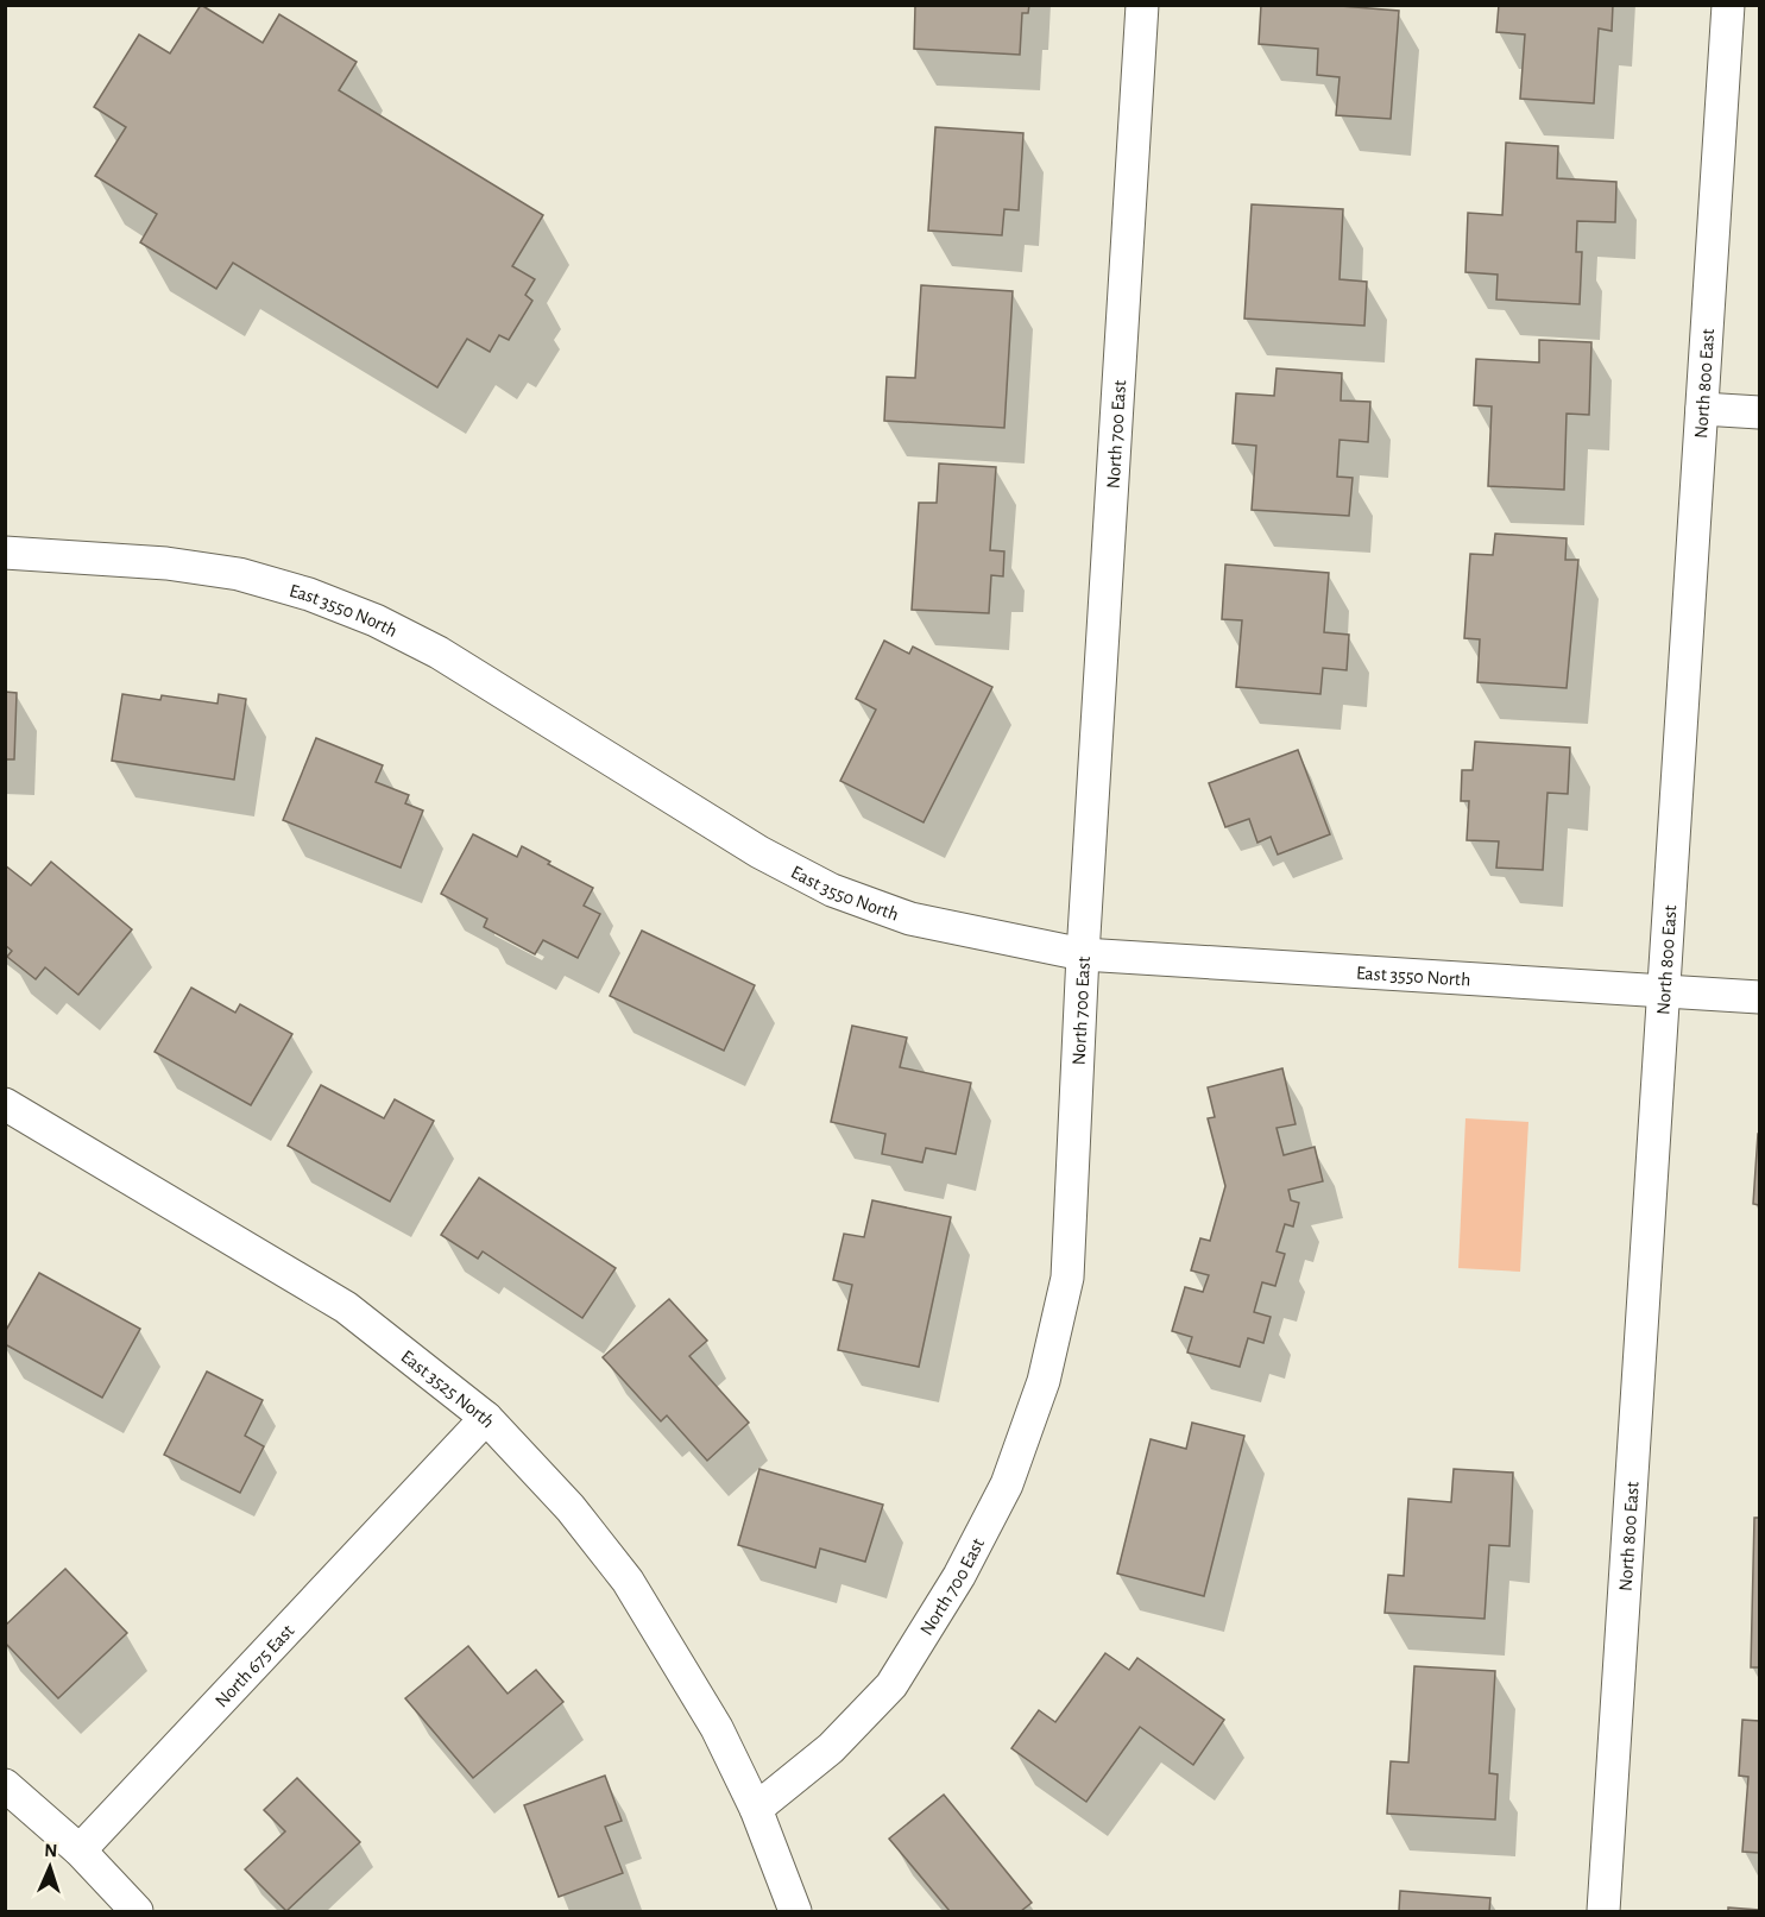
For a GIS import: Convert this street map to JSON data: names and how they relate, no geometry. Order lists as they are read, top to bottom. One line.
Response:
{"streets":{"street":["North 800 East","North 700 East","East 3550 North","East 3525 North","North 675 East"]},"crossings":[["North 800 East","East 3550 North"],["North 700 East","East 3550 North"],["North 700 East","East 3525 North"],["East 3525 North","North 675 East"]],"north":"top"}
